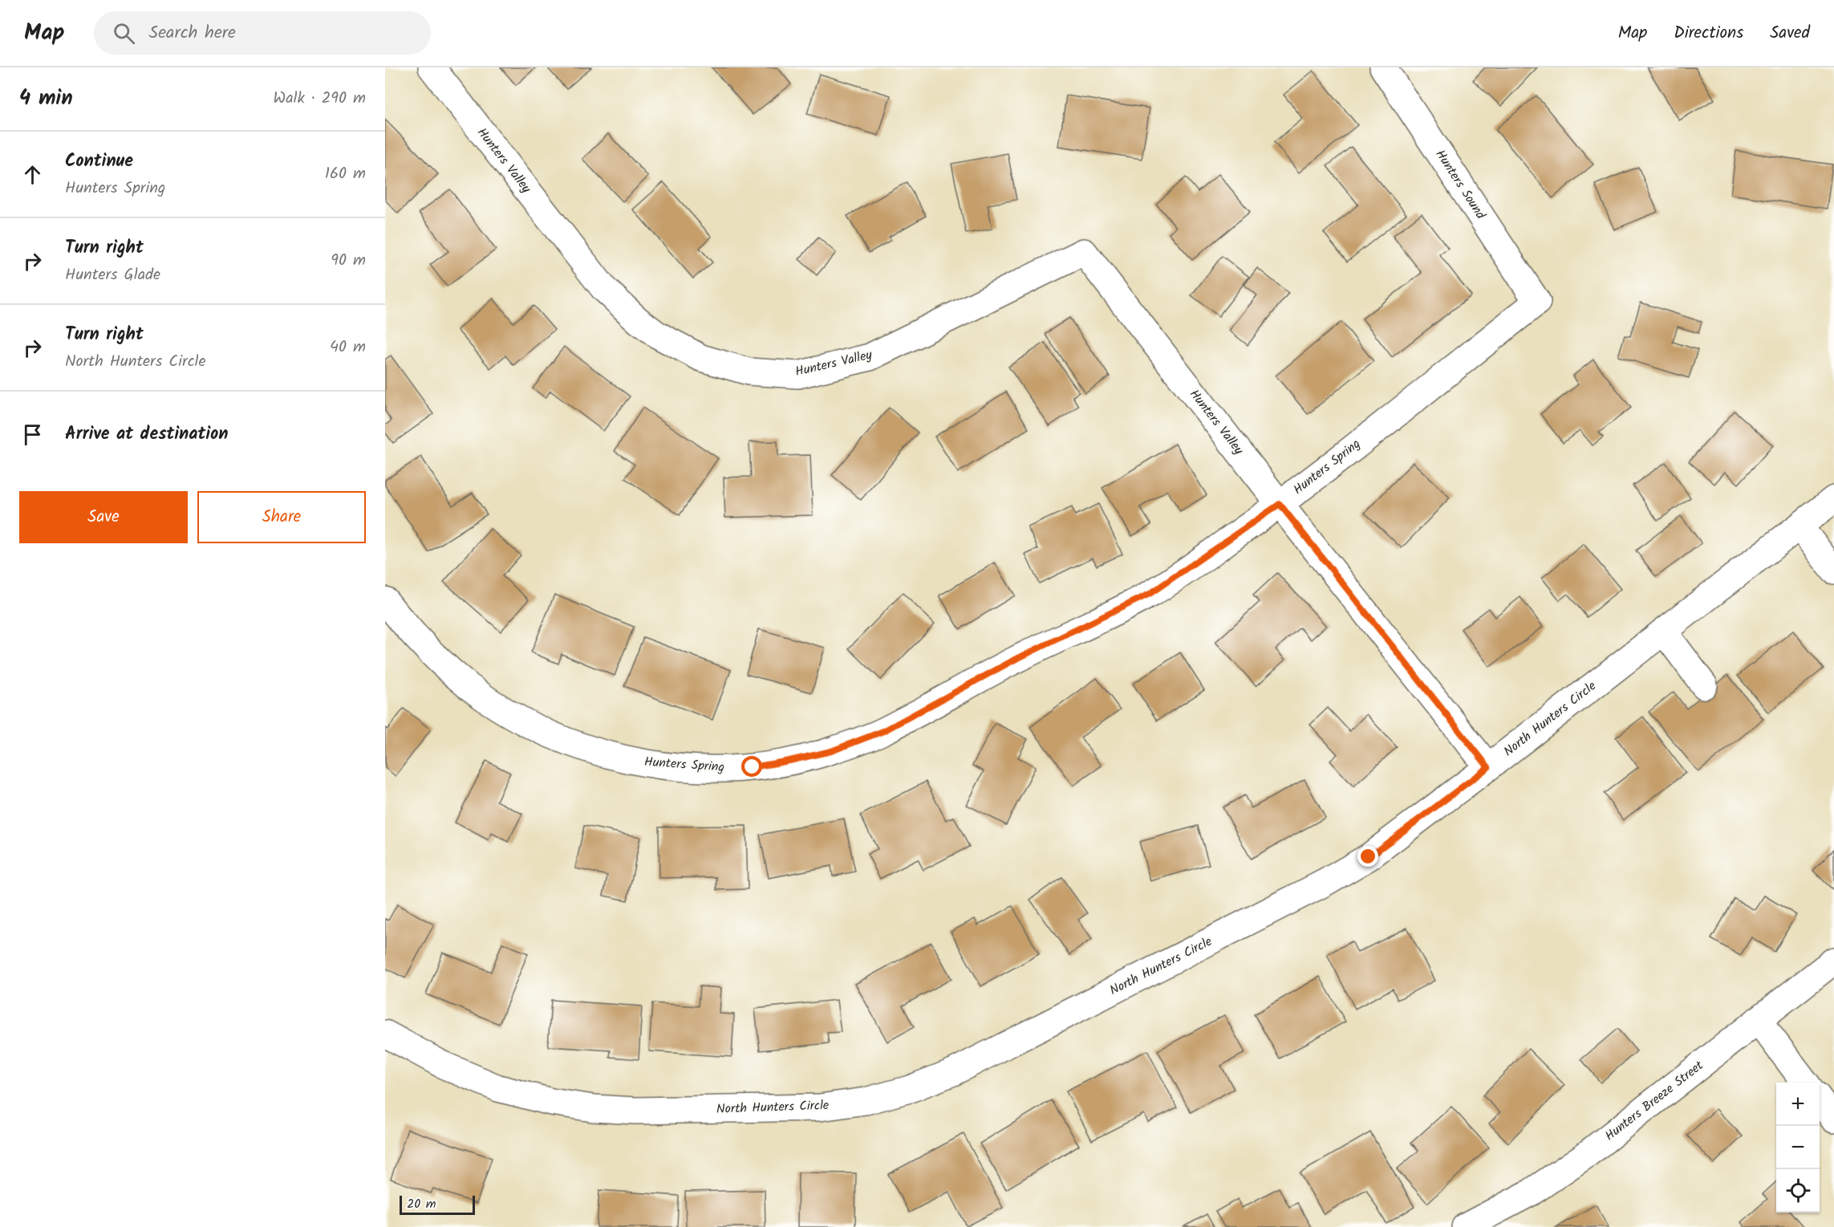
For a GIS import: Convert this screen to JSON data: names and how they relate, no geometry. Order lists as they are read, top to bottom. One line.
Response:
{"streets":{"street":["Hunters Valley","Hunters Sound","Hunters Spring","North Hunters Circle","Hunters Breeze Street"]},"crossings":[["Hunters Valley","Hunters Spring"],["Hunters Sound","Hunters Spring"]],"scale_bar":"20 m","page":{"header":"Map","search":"Search here","nav":["Map","Directions","Saved"],"heading":["4 min","Walk · 290 m"],"list":[["Continue","Hunters Spring","160 m"],["Turn right","Hunters Glade","90 m"],["Turn right","North Hunters Circle","40 m"],"Arrive at destination"],"buttons":["Save","Share"],"map_buttons":["+","−"],"scale":"20 m"}}
